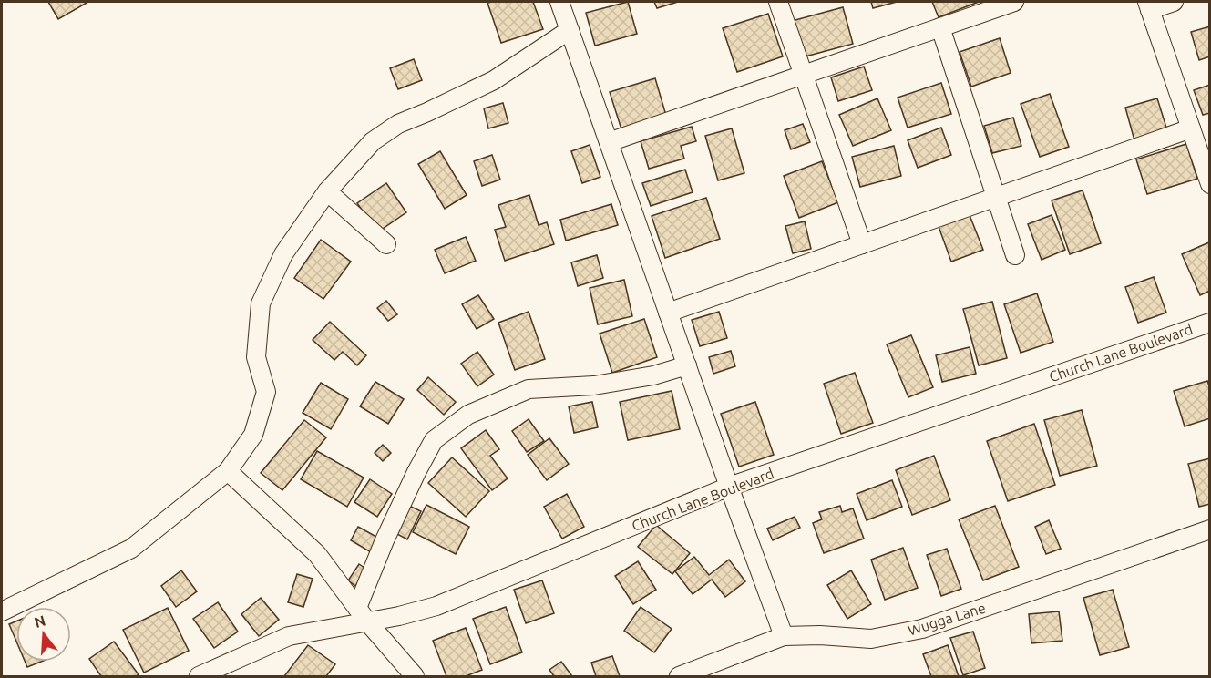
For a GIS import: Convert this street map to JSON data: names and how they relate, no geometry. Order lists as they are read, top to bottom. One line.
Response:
{"streets":{"street":["Church Lane Boulevard","Wugga Lane"]},"north":"top"}
